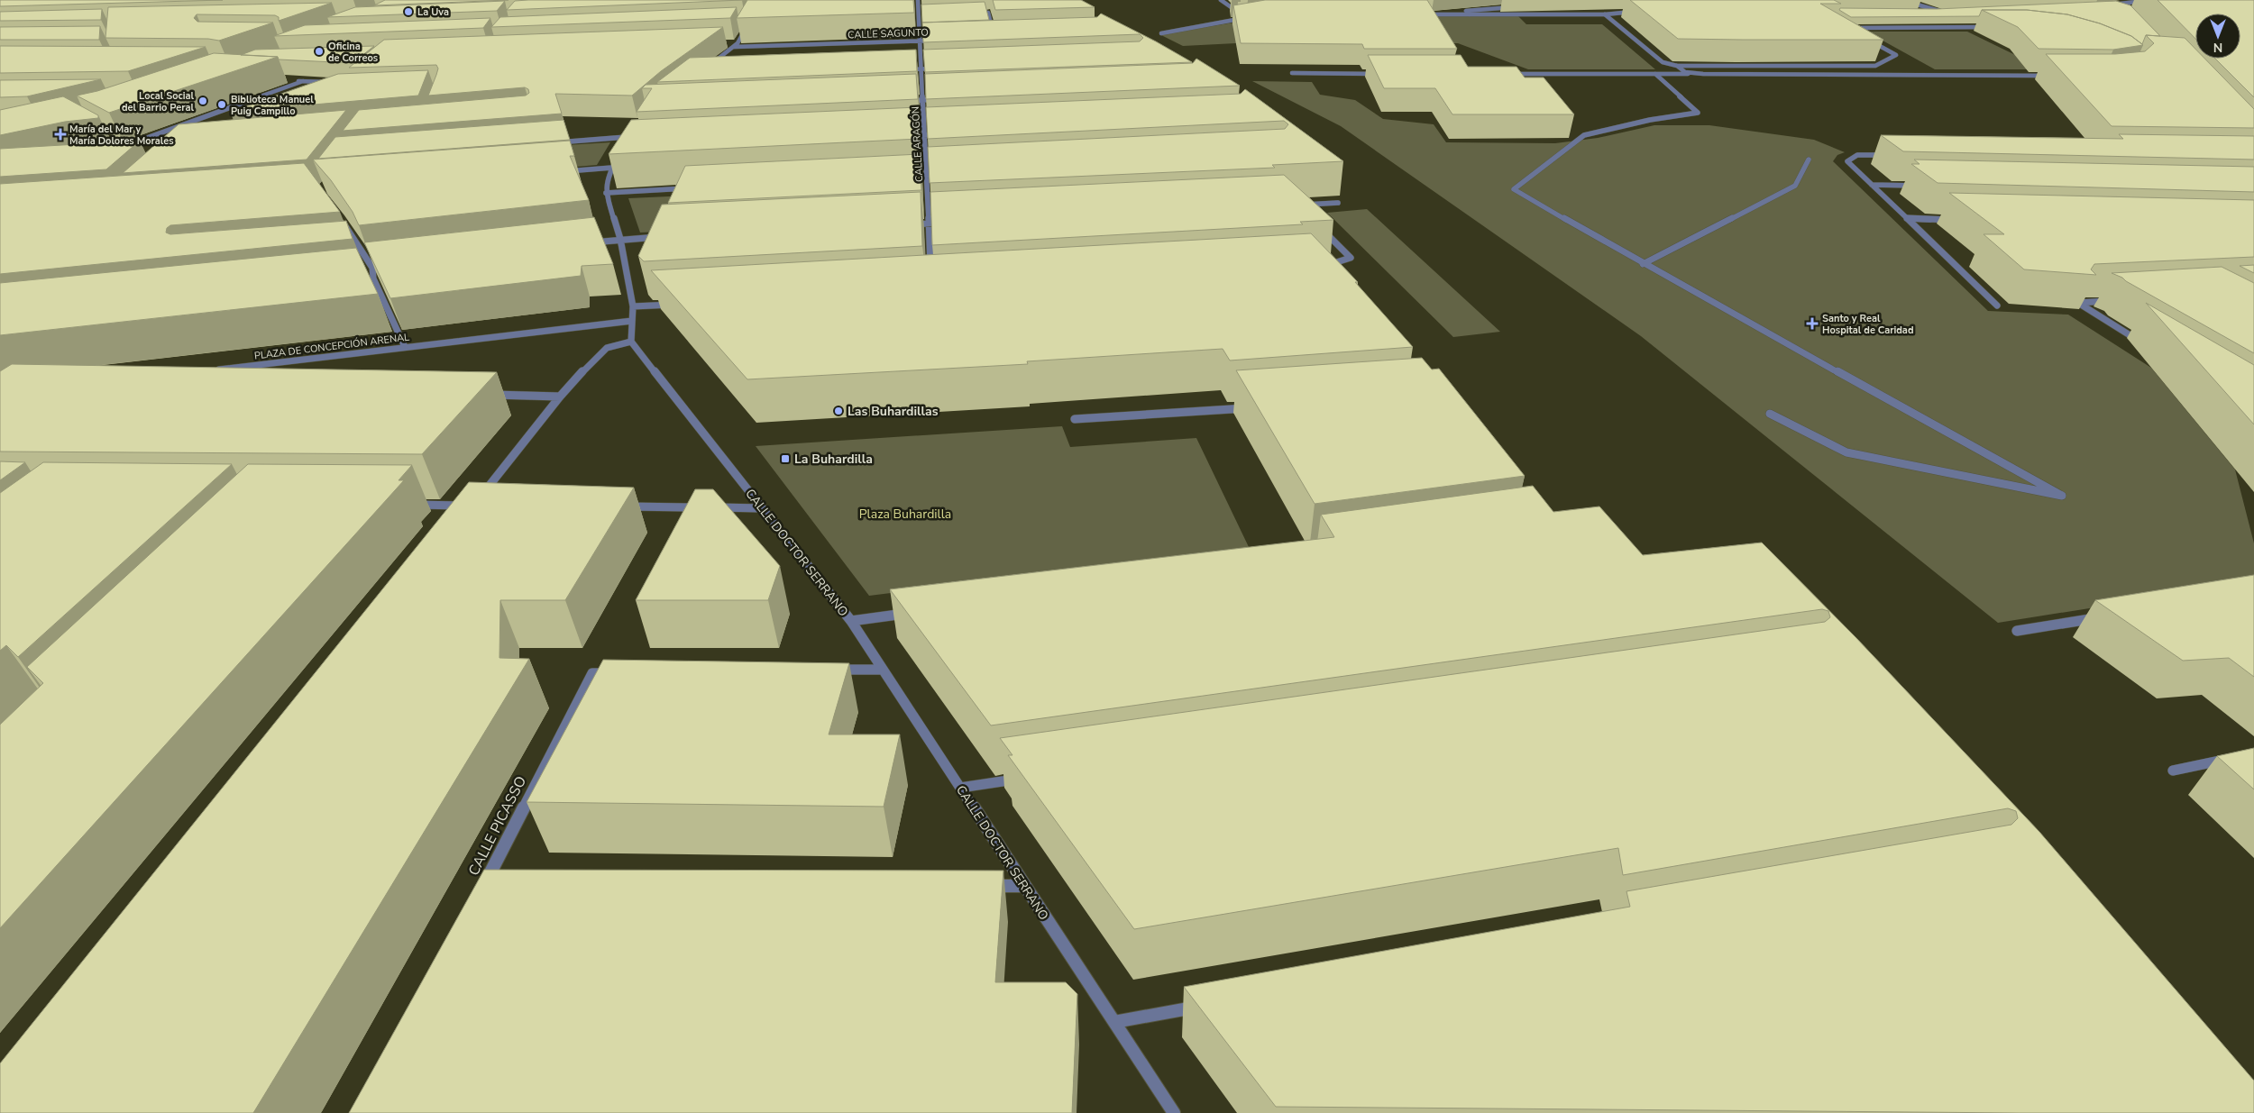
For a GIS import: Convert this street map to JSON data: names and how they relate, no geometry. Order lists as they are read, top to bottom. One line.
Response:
{"streets":{"street":["CALLE SAGUNTO","CALLE ARAGÓN","PLAZA DE CONCEPCIÓN ARENAL","CALLE DOCTOR SERRANO","CALLE PICASSO"]},"crossings":[["CALLE SAGUNTO","CALLE ARAGÓN"]],"parks":["Plaza Buhardilla"],"places":{"other":["La Uva","Oficina de Correos","Local Social del Barrio Peral","Biblioteca Manuel Puig Campillo","Las Buhardillas"],"health":["María del Mar y María Dolores Morales","Santo y Real Hospital de Caridad"],"transit":["La Buhardilla"]},"north":"bottom"}
